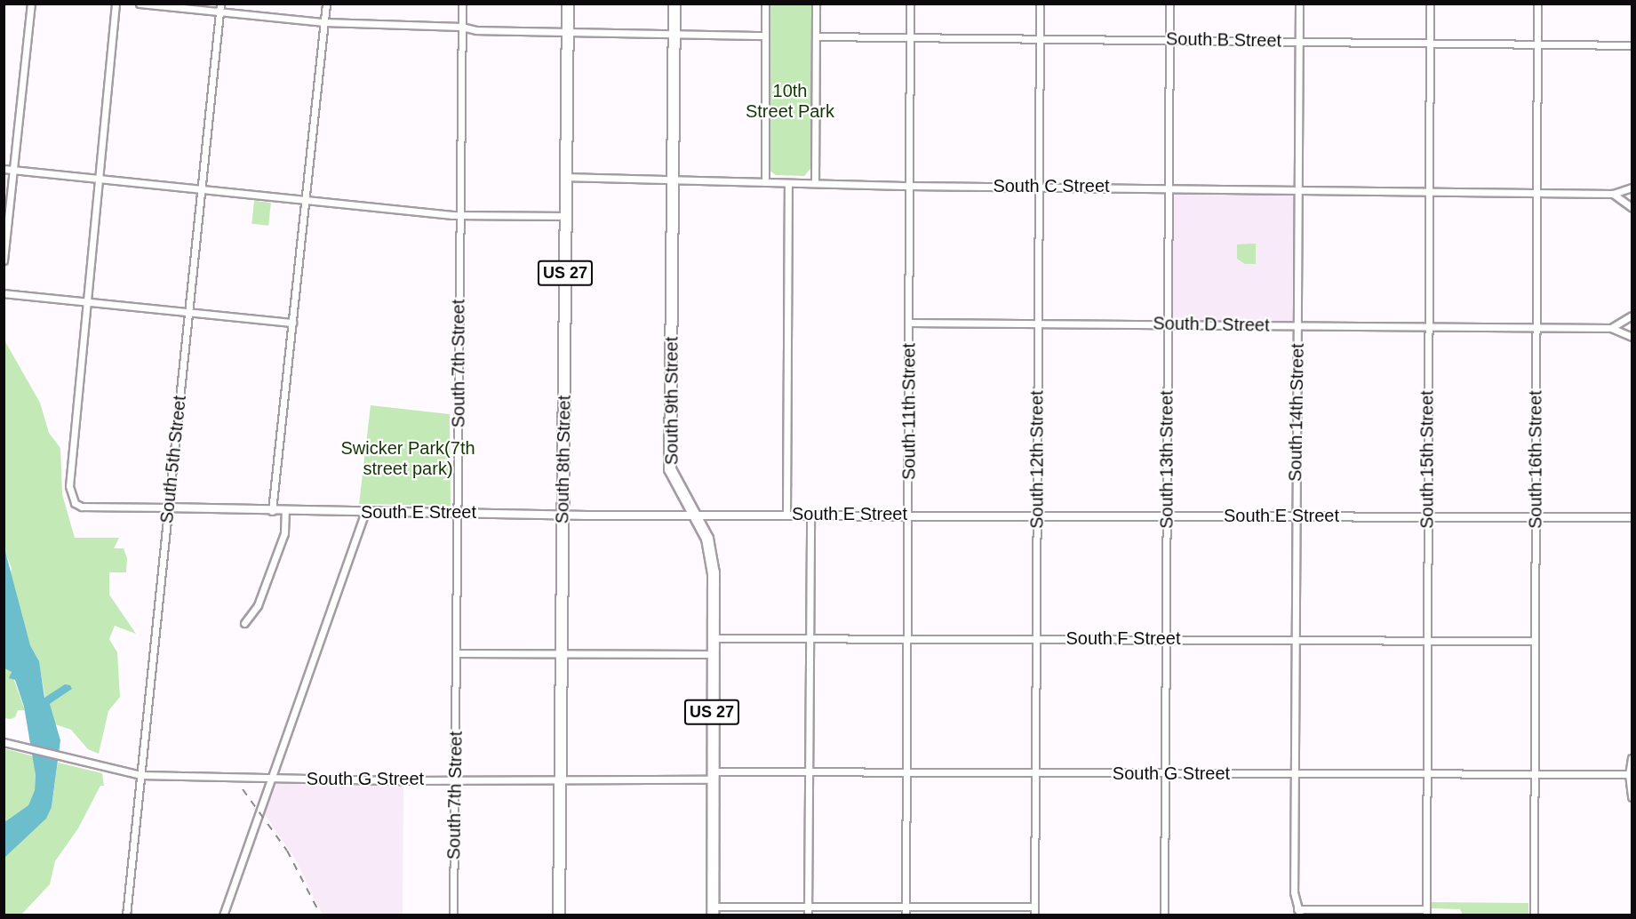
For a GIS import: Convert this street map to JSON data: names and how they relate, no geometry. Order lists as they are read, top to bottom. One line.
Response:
{"streets":{"highway":["US 27","South 9th Street","South 8th Street"],"street":["South B Street","South C Street","South D Street","South 7th Street","South 11th Street","South 14th Street","South 5th Street","South 12th Street","South 13th Street","South 15th Street","South 16th Street","South E Street","South F Street","South G Street"]},"crossings":[["South B Street","South 11th Street"],["South B Street","South 14th Street"],["South B Street","South 12th Street"],["South B Street","South 13th Street"],["South B Street","South 15th Street"],["South B Street","South 16th Street"],["South C Street","South 9th Street"],["South C Street","South 11th Street"],["South C Street","South 14th Street"],["South C Street","South 8th Street"],["South C Street","South 12th Street"],["South C Street","South 13th Street"],["South C Street","South 15th Street"],["South C Street","South 16th Street"],["South D Street","South 11th Street"],["South D Street","South 14th Street"],["South D Street","South 12th Street"],["South D Street","South 13th Street"],["South D Street","South 15th Street"],["South D Street","South 16th Street"],["South 7th Street","South E Street"],["South 7th Street","South G Street"],["South 9th Street","South E Street"],["South 9th Street","South F Street"],["South 9th Street","South G Street"],["South 11th Street","South E Street"],["South 11th Street","South F Street"],["South 11th Street","South G Street"],["South 14th Street","South E Street"],["South 14th Street","South F Street"],["South 14th Street","South G Street"],["South 5th Street","South E Street"],["South 5th Street","South G Street"],["South 8th Street","South E Street"],["South 8th Street","South G Street"],["South 12th Street","South E Street"],["South 12th Street","South F Street"],["South 12th Street","South G Street"],["South 13th Street","South E Street"],["South 13th Street","South F Street"],["South 13th Street","South G Street"],["South 15th Street","South E Street"],["South 15th Street","South F Street"],["South 15th Street","South G Street"],["South 16th Street","South E Street"],["South 16th Street","South F Street"],["South 16th Street","South G Street"]],"parks":["10th Street Park","Swicker Park(7th street park)"]}
